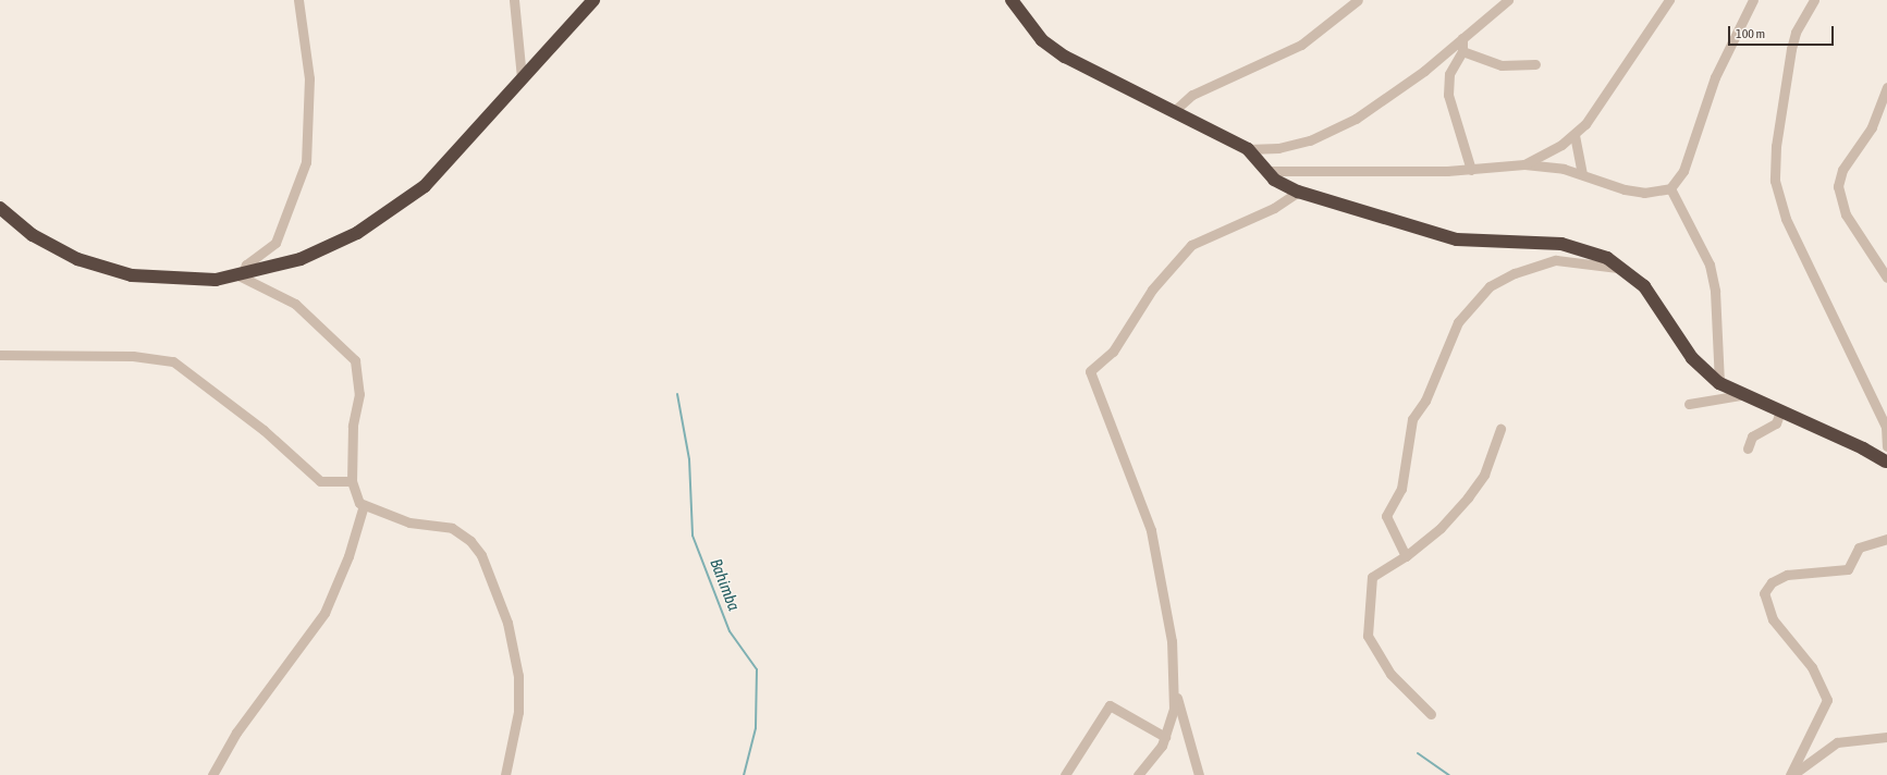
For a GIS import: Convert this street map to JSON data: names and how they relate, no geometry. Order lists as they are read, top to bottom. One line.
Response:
{"water":["Bahimba"],"scale_bar":"100 m"}
